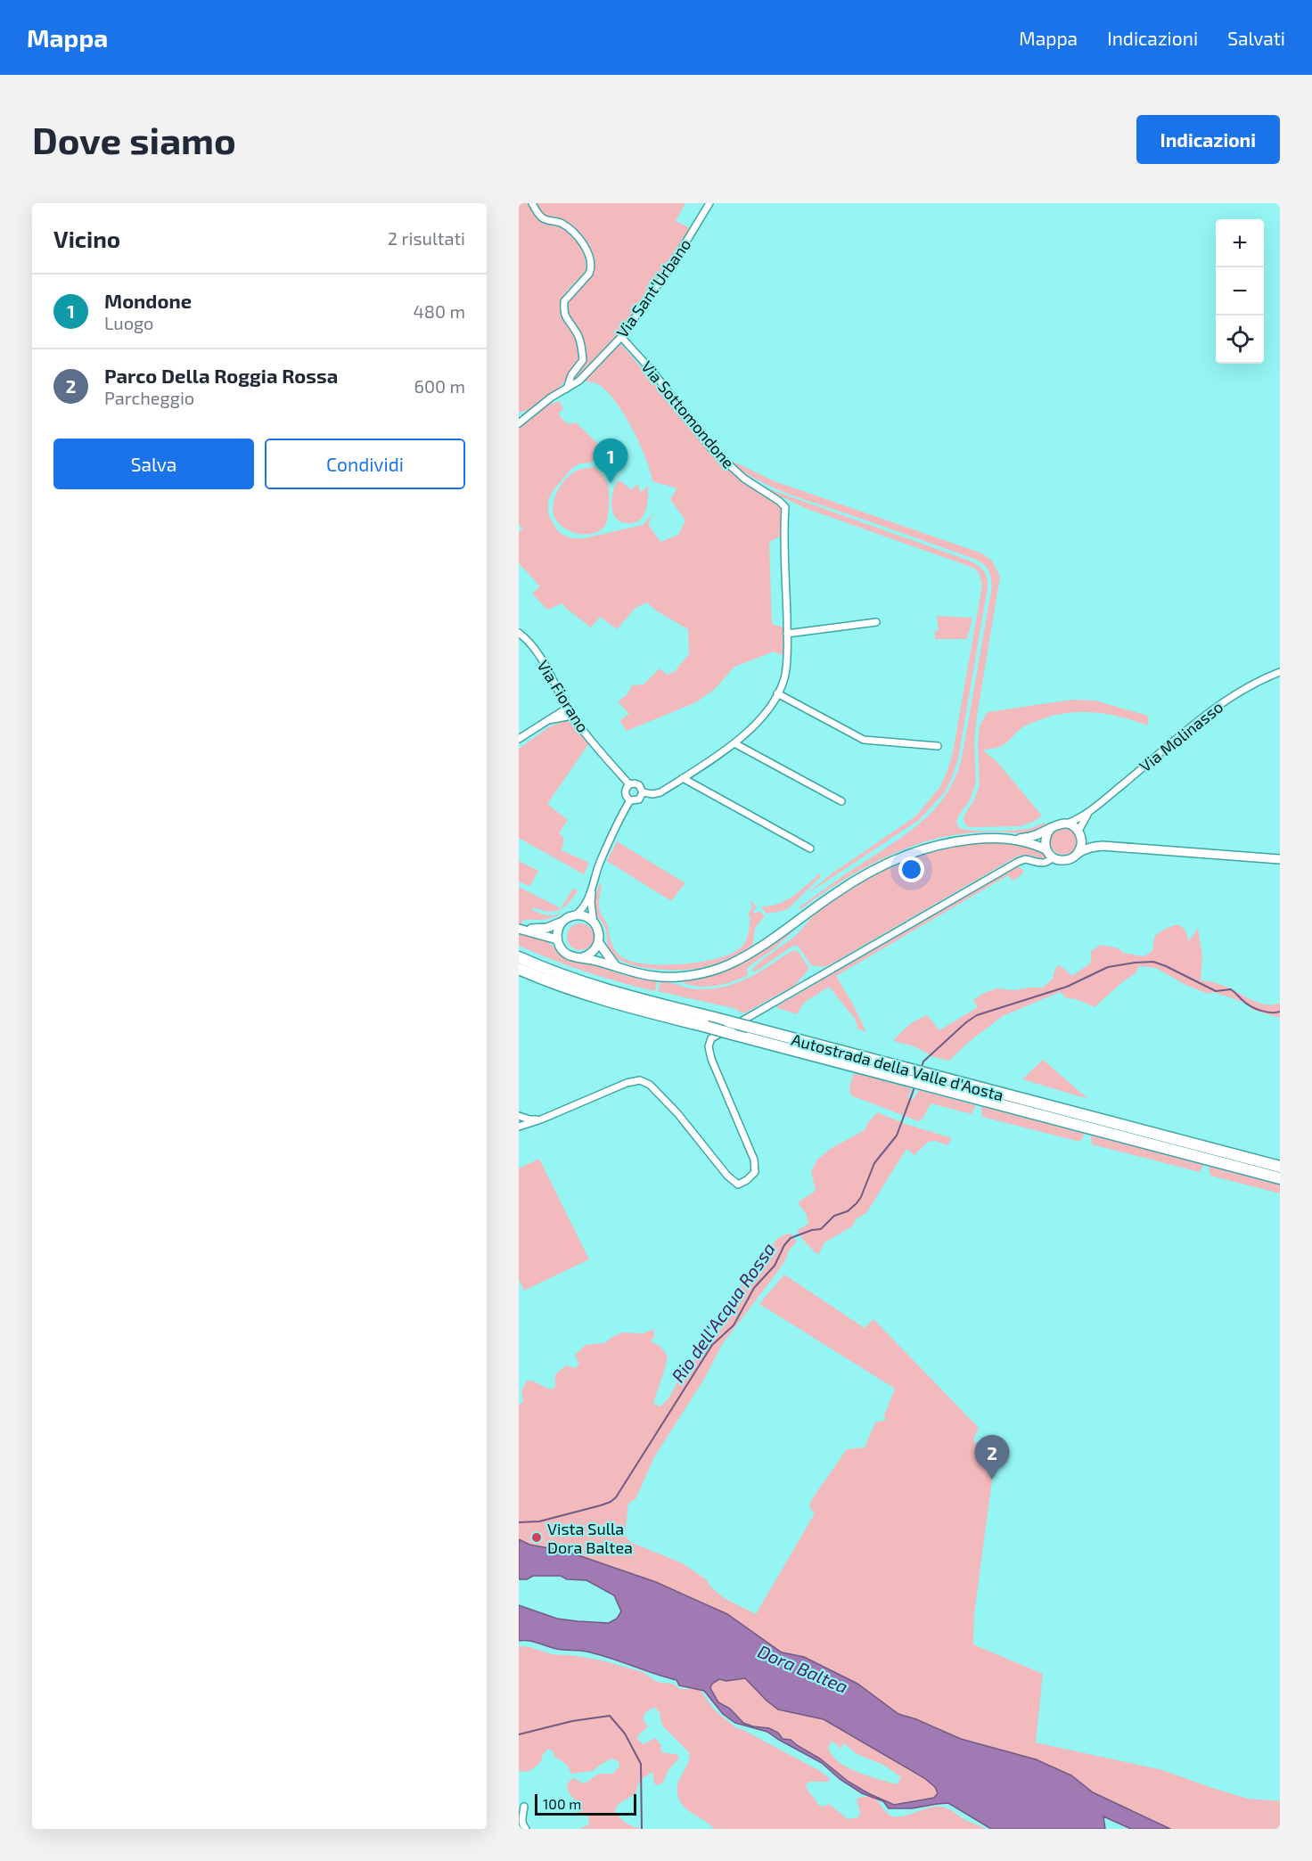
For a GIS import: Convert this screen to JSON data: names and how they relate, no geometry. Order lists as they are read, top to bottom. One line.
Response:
{"streets":{"highway":["Autostrada della Valle d'Aosta"],"street":["Via Sant'Urbano","Via Sottomondone","Via Fiorano","Via Molinasso"]},"crossings":[["Via Sant'Urbano","Via Sottomondone"],["Via Sottomondone","Via Fiorano"]],"water":["Rio dell'Acqua Rossa","Dora Baltea"],"places":["Vista Sulla Dora Baltea"],"scale_bar":"100 m","page":{"header":"Mappa","nav":["Mappa","Indicazioni","Salvati"],"buttons":["Indicazioni",["Salva","Condividi"]],"title":"Dove siamo","heading":["Vicino","2 risultati"],"map_buttons":["+","−"],"list":[{"mark":"1","name":"Mondone","note":"Luogo","value":"480 m"},{"mark":"2","name":"Parco Della Roggia Rossa","note":"Parcheggio","value":"600 m"}],"pins":["1","2"],"scale":"100 m"}}
